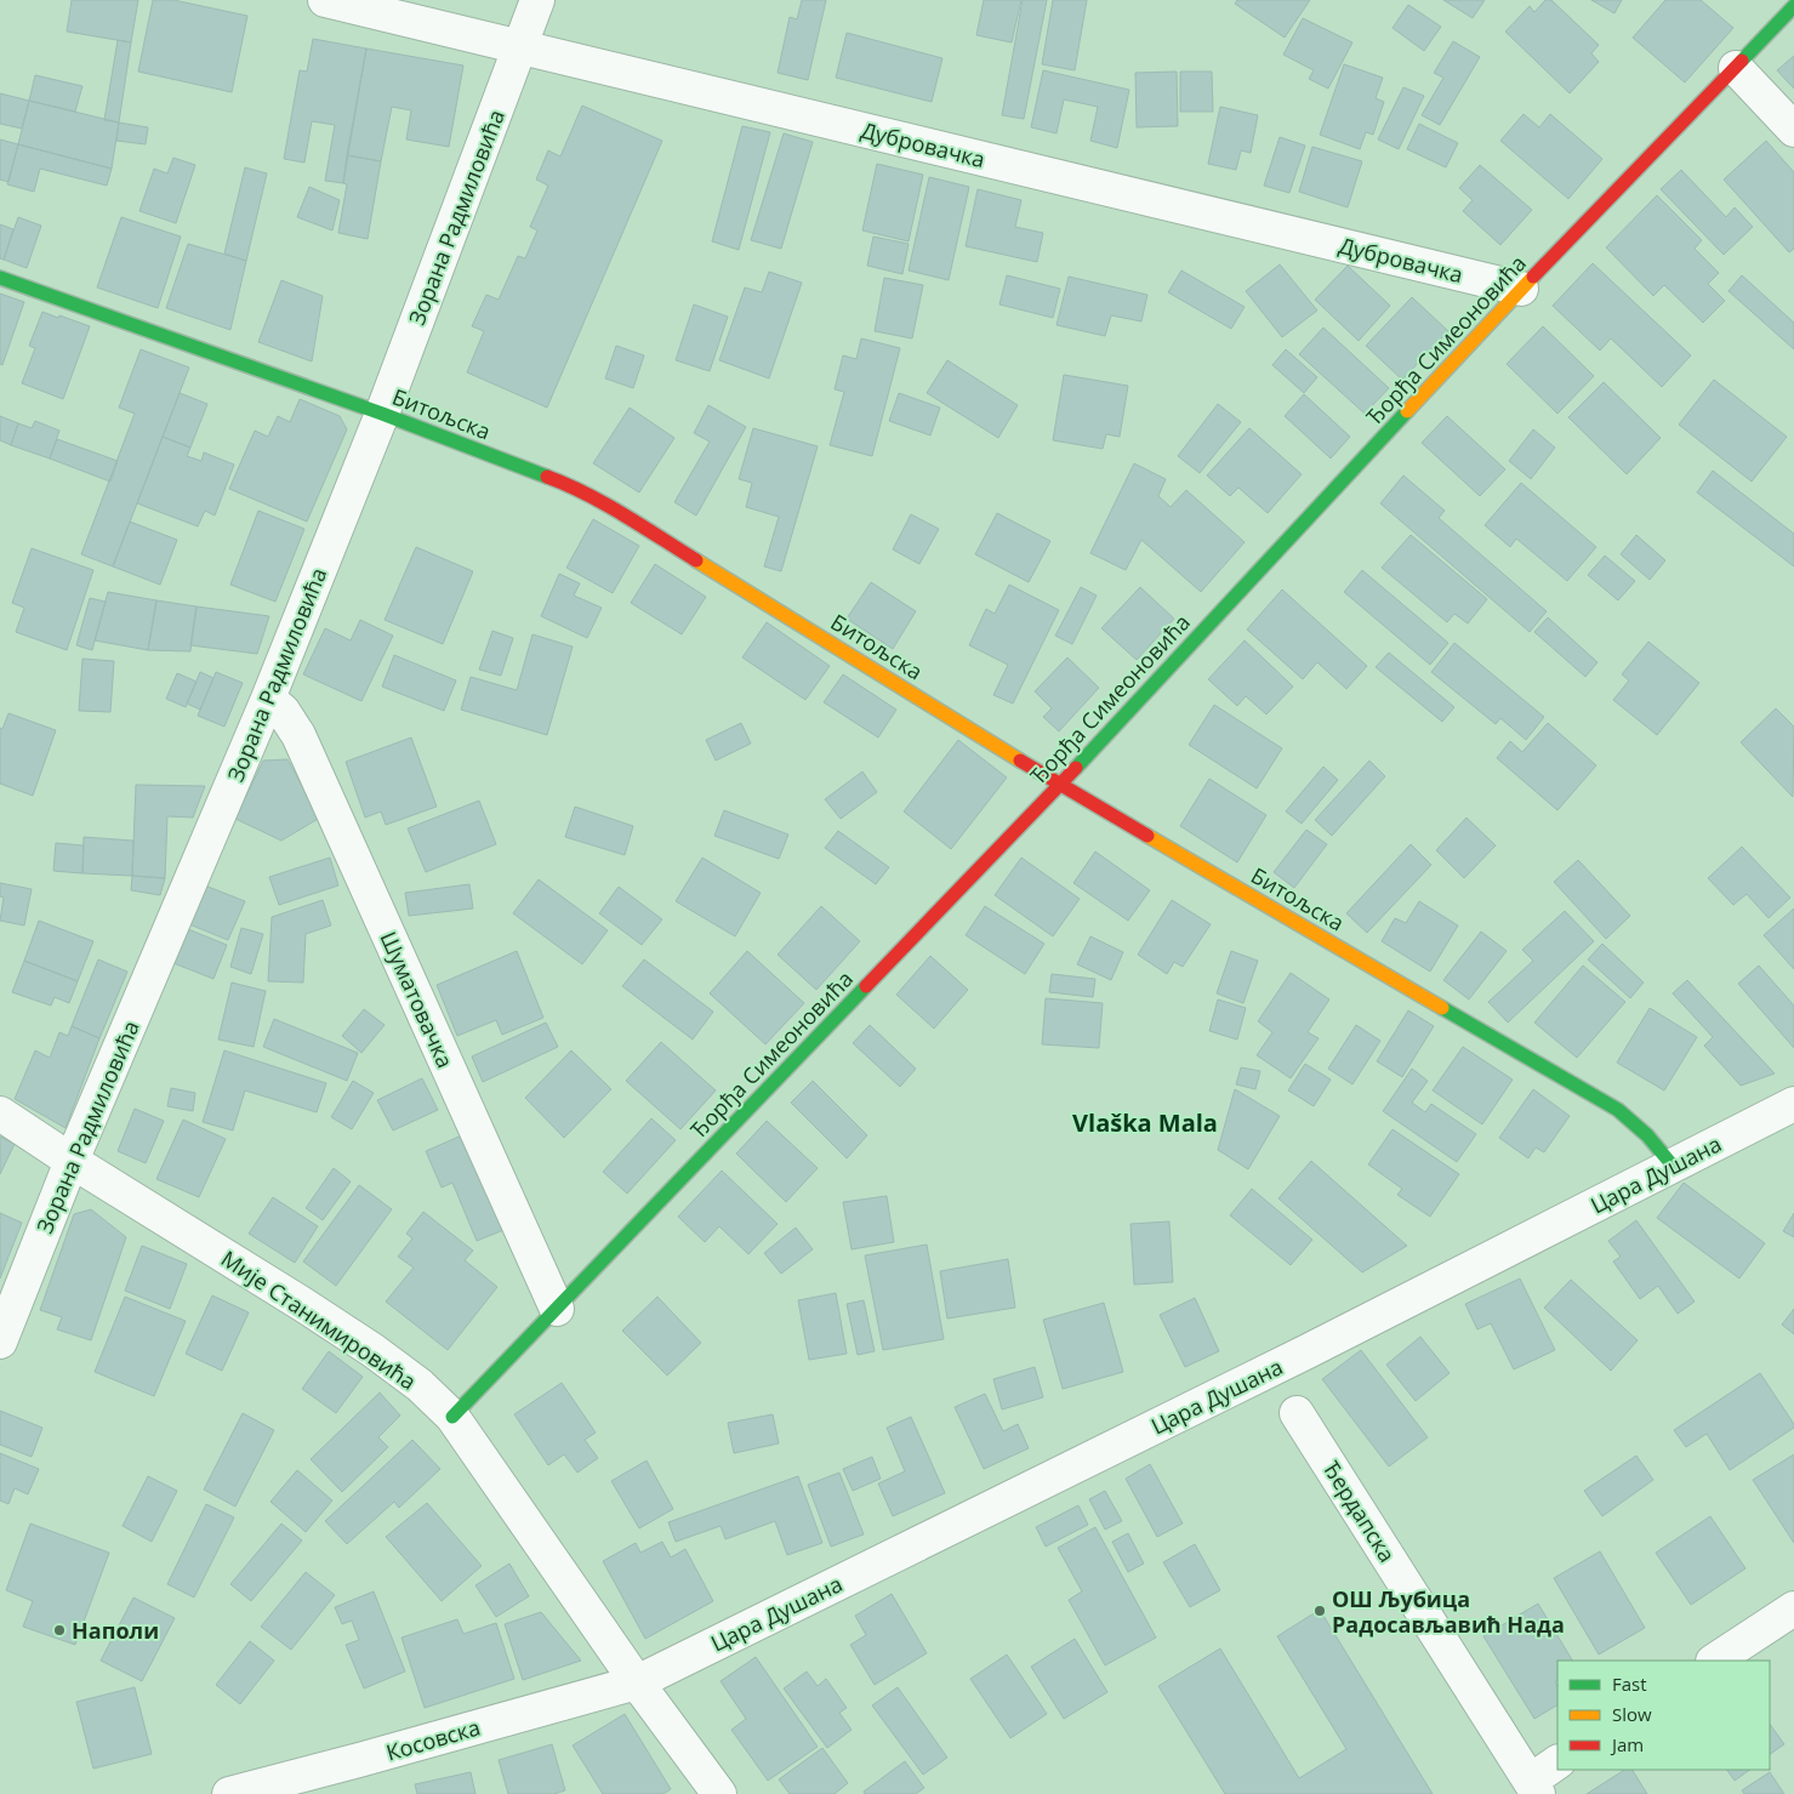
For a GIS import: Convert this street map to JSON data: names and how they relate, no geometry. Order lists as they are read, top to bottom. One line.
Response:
{"streets":{"street":["Дубровачка","Зорана Радмиловића","Ђорђа Симеоновића","Битољска","Шуматовачка","Цара Душана","Мије Станимировића","Ђердапска","Косовска"]},"crossings":[["Дубровачка","Зорана Радмиловића"],["Дубровачка","Ђорђа Симеоновића"],["Зорана Радмиловића","Битољска"],["Зорана Радмиловића","Шуматовачка"],["Зорана Радмиловића","Мије Станимировића"],["Ђорђа Симеоновића","Битољска"],["Ђорђа Симеоновића","Шуматовачка"],["Ђорђа Симеоновића","Мије Станимировића"],["Битољска","Цара Душана"],["Цара Душана","Мије Станимировића"],["Цара Душана","Косовска"],["Мије Станимировића","Косовска"]],"districts":["Vlaška Mala"],"places":["ОШ Љубица Радосављавић Нада","Наполи"],"legend":["Fast","Slow","Jam"]}
